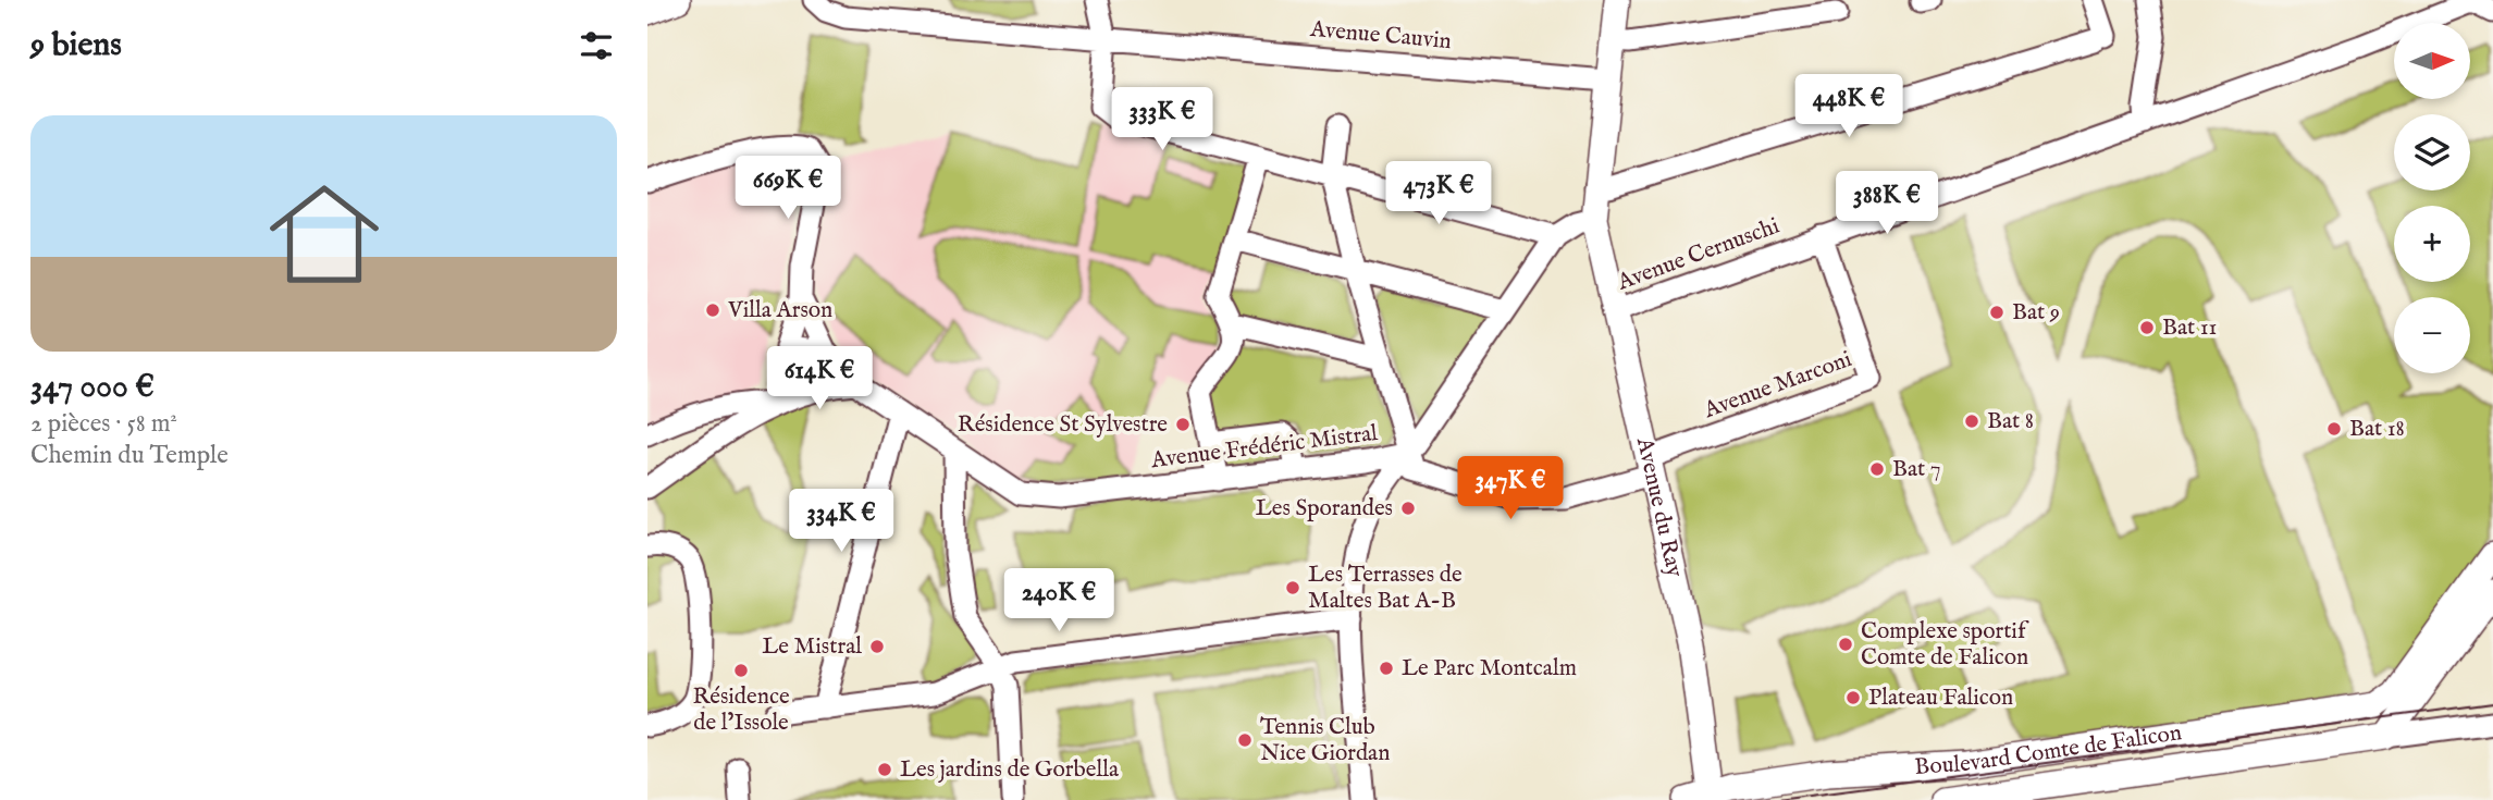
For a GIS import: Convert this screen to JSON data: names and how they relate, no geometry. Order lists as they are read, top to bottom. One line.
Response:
{"streets":{"main road":["Avenue du Ray","Boulevard Comte de Falicon"],"street":["Avenue Cauvin","Avenue Cernuschi","Avenue Marconi","Avenue Frédéric Mistral"]},"crossings":[["Avenue Cauvin","Avenue du Ray"],["Avenue Cernuschi","Avenue Marconi"],["Avenue Cernuschi","Avenue du Ray"],["Avenue Marconi","Avenue du Ray"],["Avenue Frédéric Mistral","Avenue du Ray"],["Avenue du Ray","Boulevard Comte de Falicon"]],"places":["Villa Arson","Bat 9","Bat 11","Bat 8","Résidence St Sylvestre","Bat 18","Bat 7","Les Sporandes","Les Terrasses de Maltes Bat A-B","Complexe sportif Comte de Falicon","Le Mistral","Le Parc Montcalm","Résidence de l’Issole","Plateau Falicon","Tennis Club Nice Giordan","Les jardins de Gorbella"],"north":"right","page":{"heading":"9 biens","map_buttons":["+","−"],"price":["448K €","333K €","669K €","473K €","388K €","614K €","347K €","334K €","240K €"],"list":[{"name":"347 000 €","note":"2 pièces · 58 m² · Chemin du Temple"}]}}
